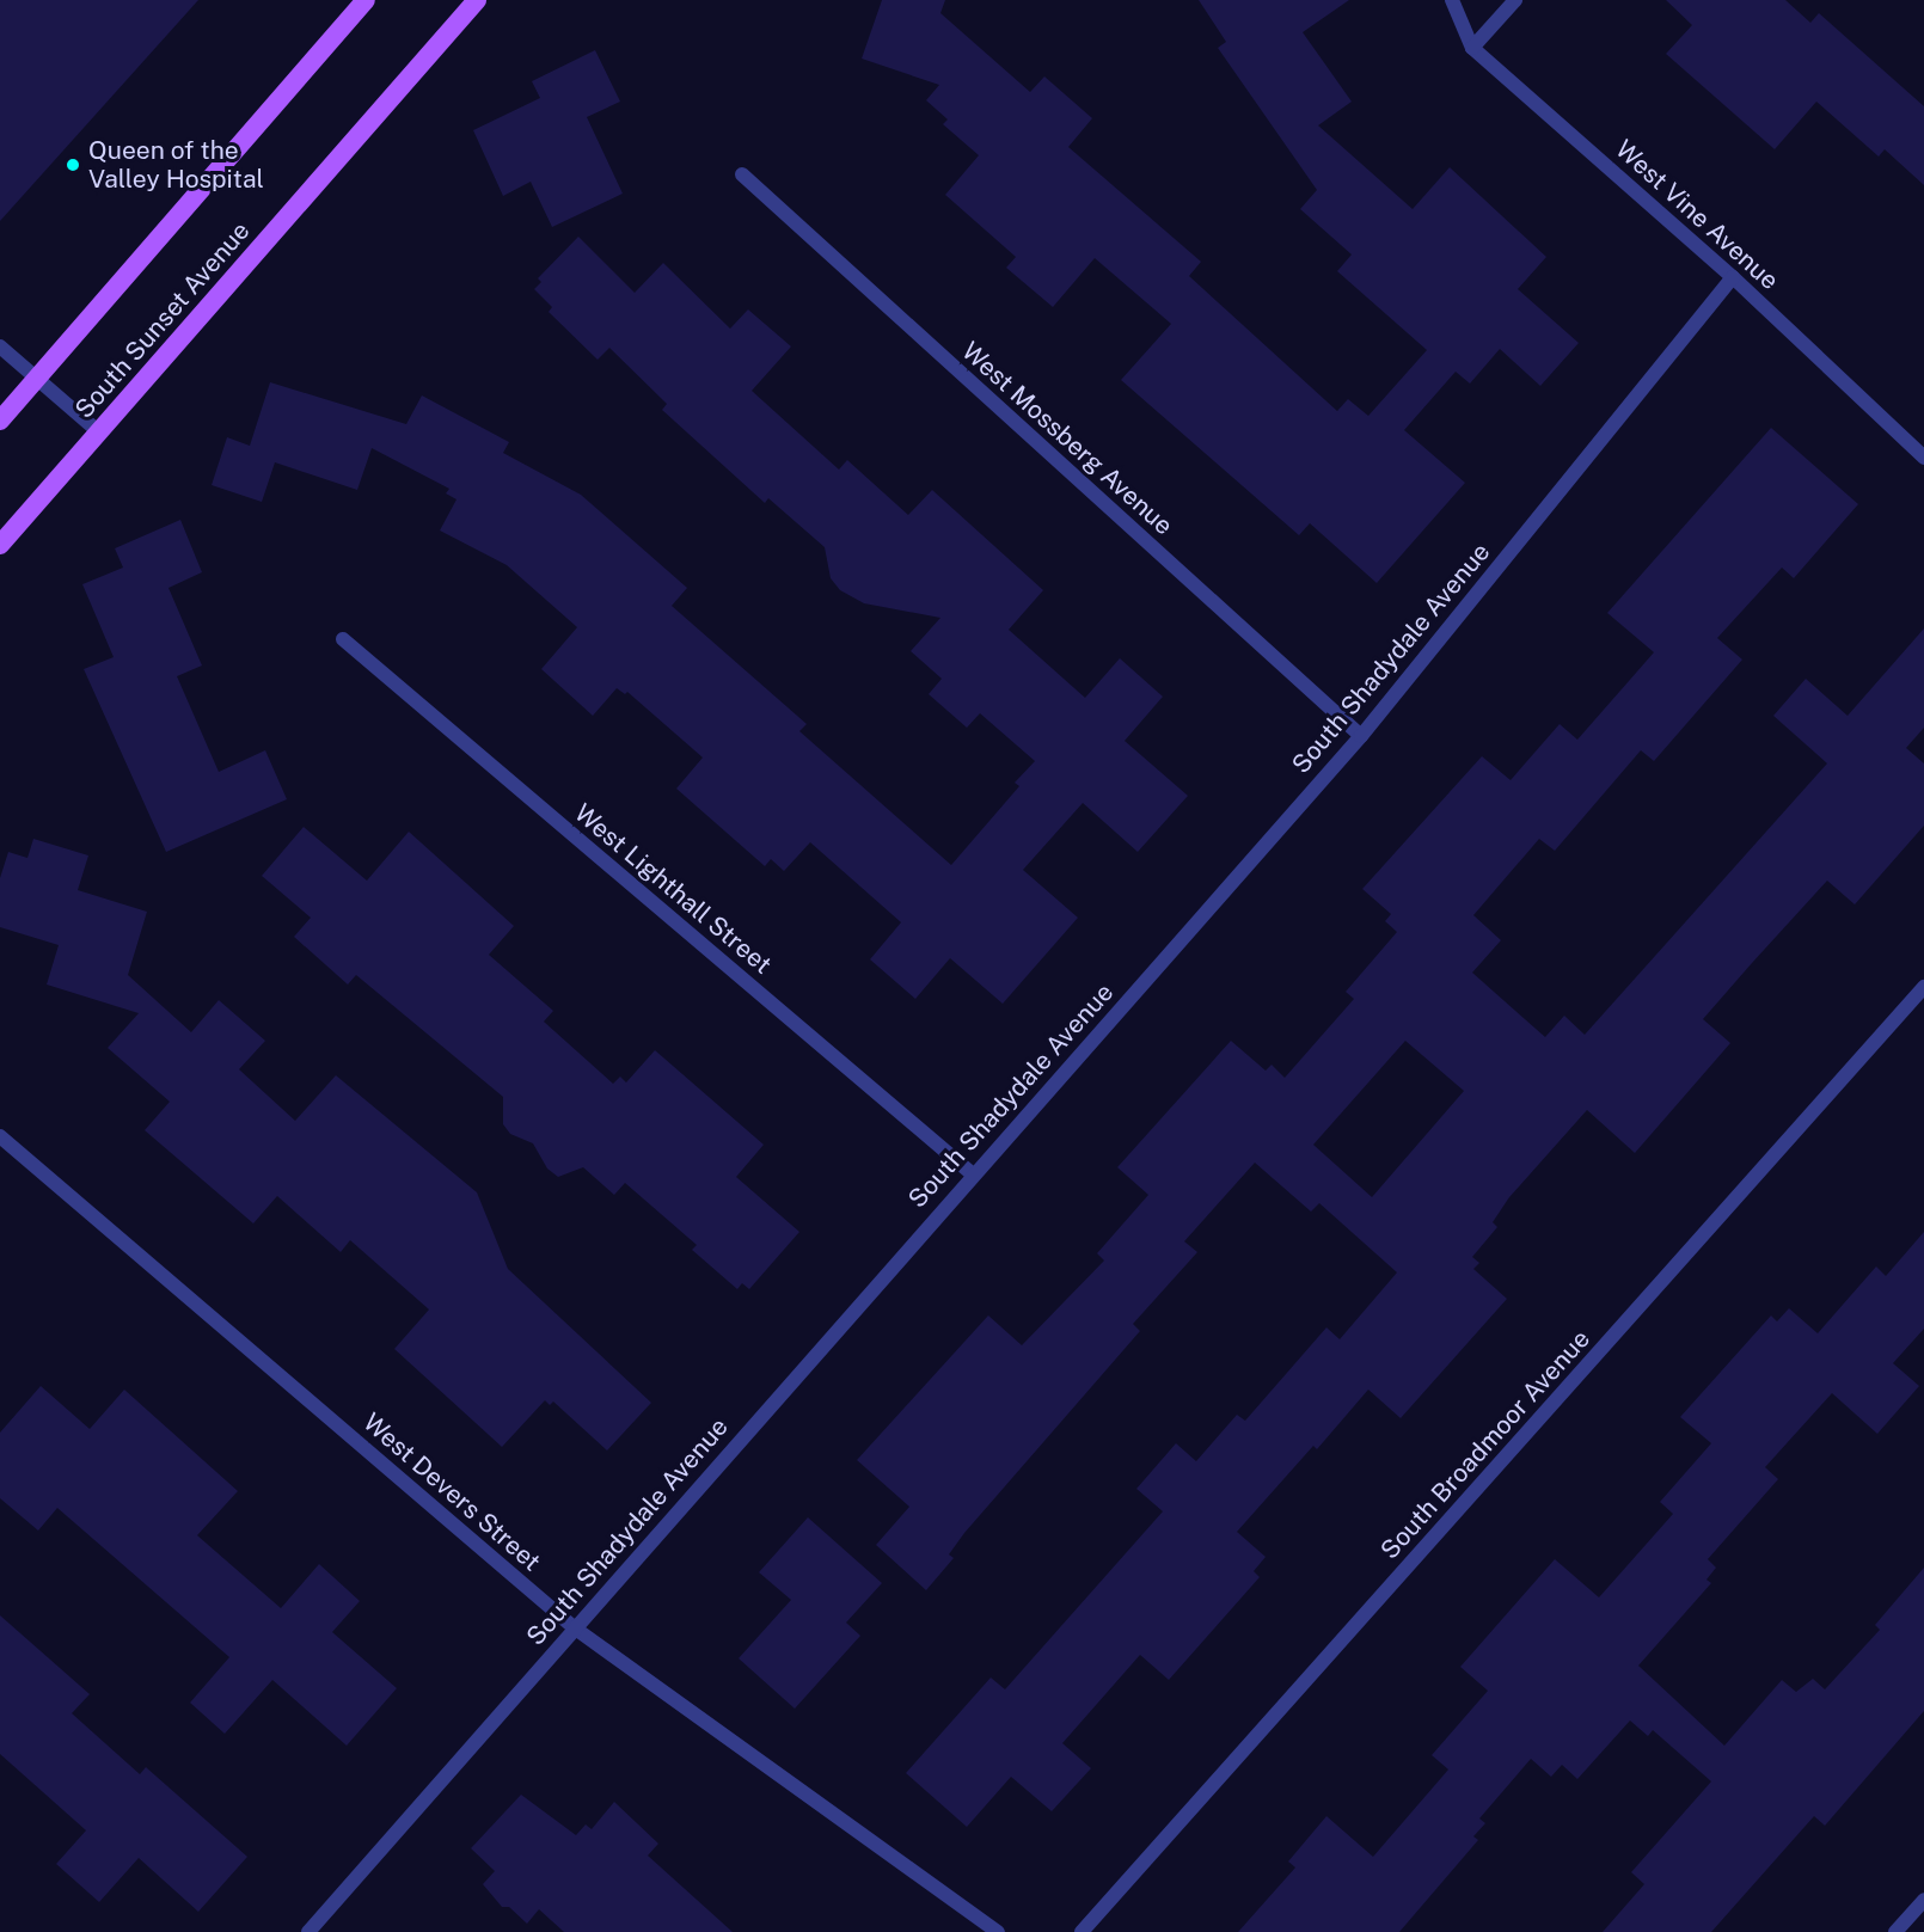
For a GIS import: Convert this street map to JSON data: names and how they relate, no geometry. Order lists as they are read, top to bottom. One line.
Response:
{"streets":{"main road":["South Sunset Avenue"],"street":["West Vine Avenue","West Mossberg Avenue","South Shadydale Avenue","West Lighthall Street","South Broadmoor Avenue","West Devers Street"]},"crossings":[["West Vine Avenue","South Shadydale Avenue"],["West Mossberg Avenue","South Shadydale Avenue"],["South Shadydale Avenue","West Lighthall Street"],["South Shadydale Avenue","West Devers Street"]],"places":["Queen of the Valley Hospital"]}
